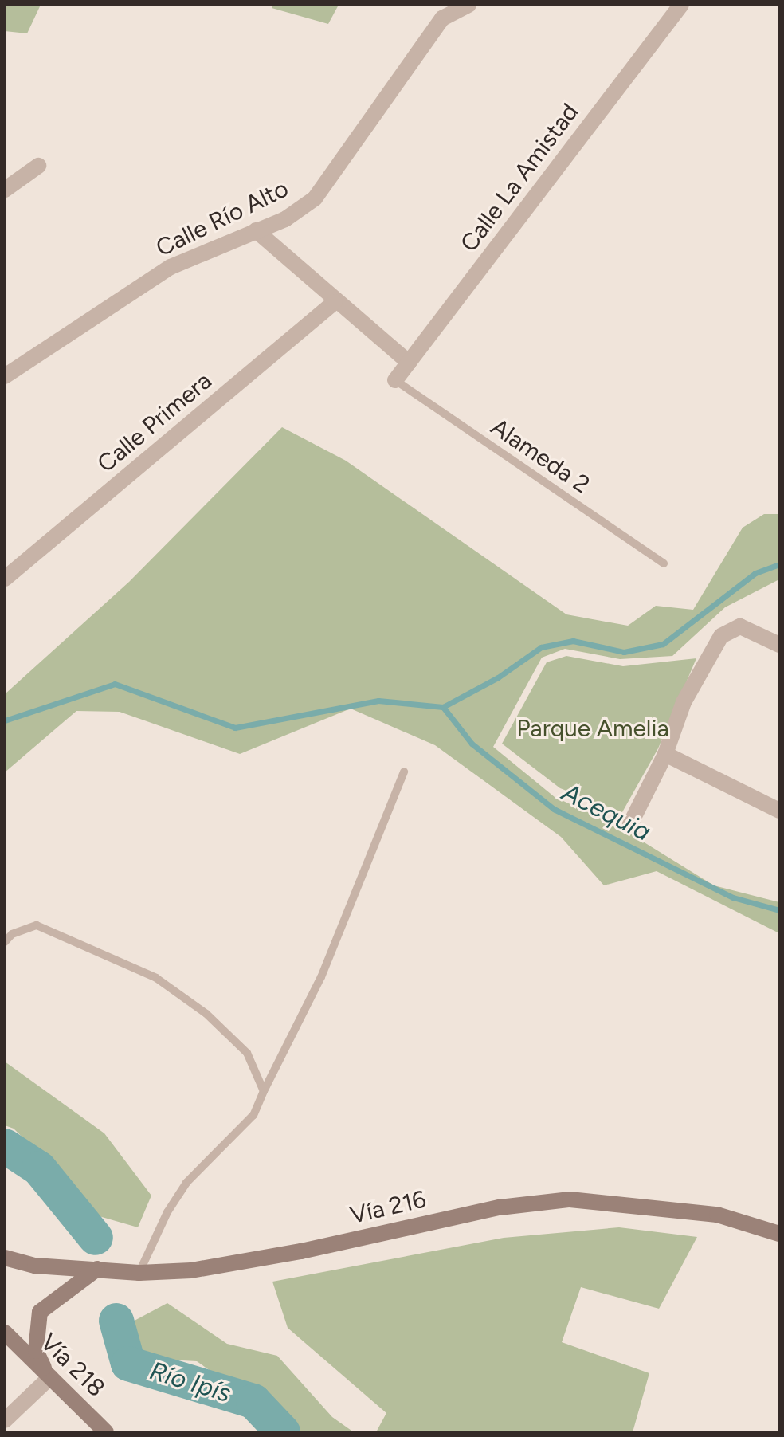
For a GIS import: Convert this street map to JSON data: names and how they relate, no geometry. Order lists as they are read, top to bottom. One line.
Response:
{"streets":{"main road":["Vía 216","Vía 218"],"street":["Calle La Amistad","Calle Río Alto","Calle Primera"],"lane":["Alameda 2"]},"crossings":[["Calle La Amistad","Alameda 2"]],"water":["Acequia","Río Ipís"],"parks":["Parque Amelia"]}
